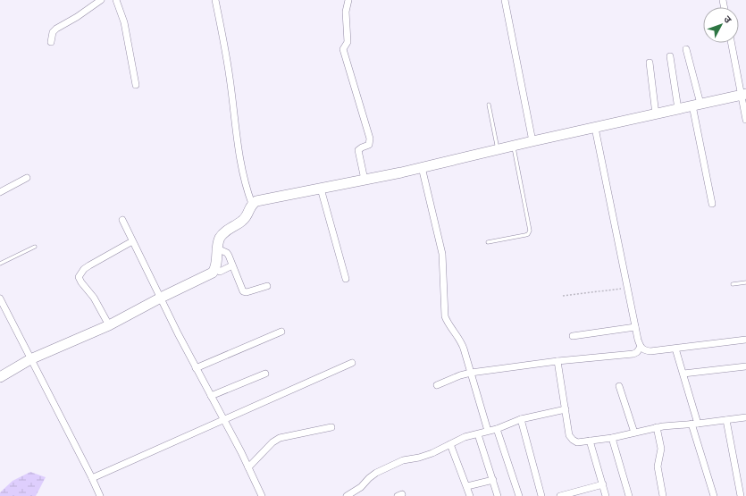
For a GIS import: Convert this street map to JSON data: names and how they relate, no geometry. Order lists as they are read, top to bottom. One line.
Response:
{"north":"top right"}
